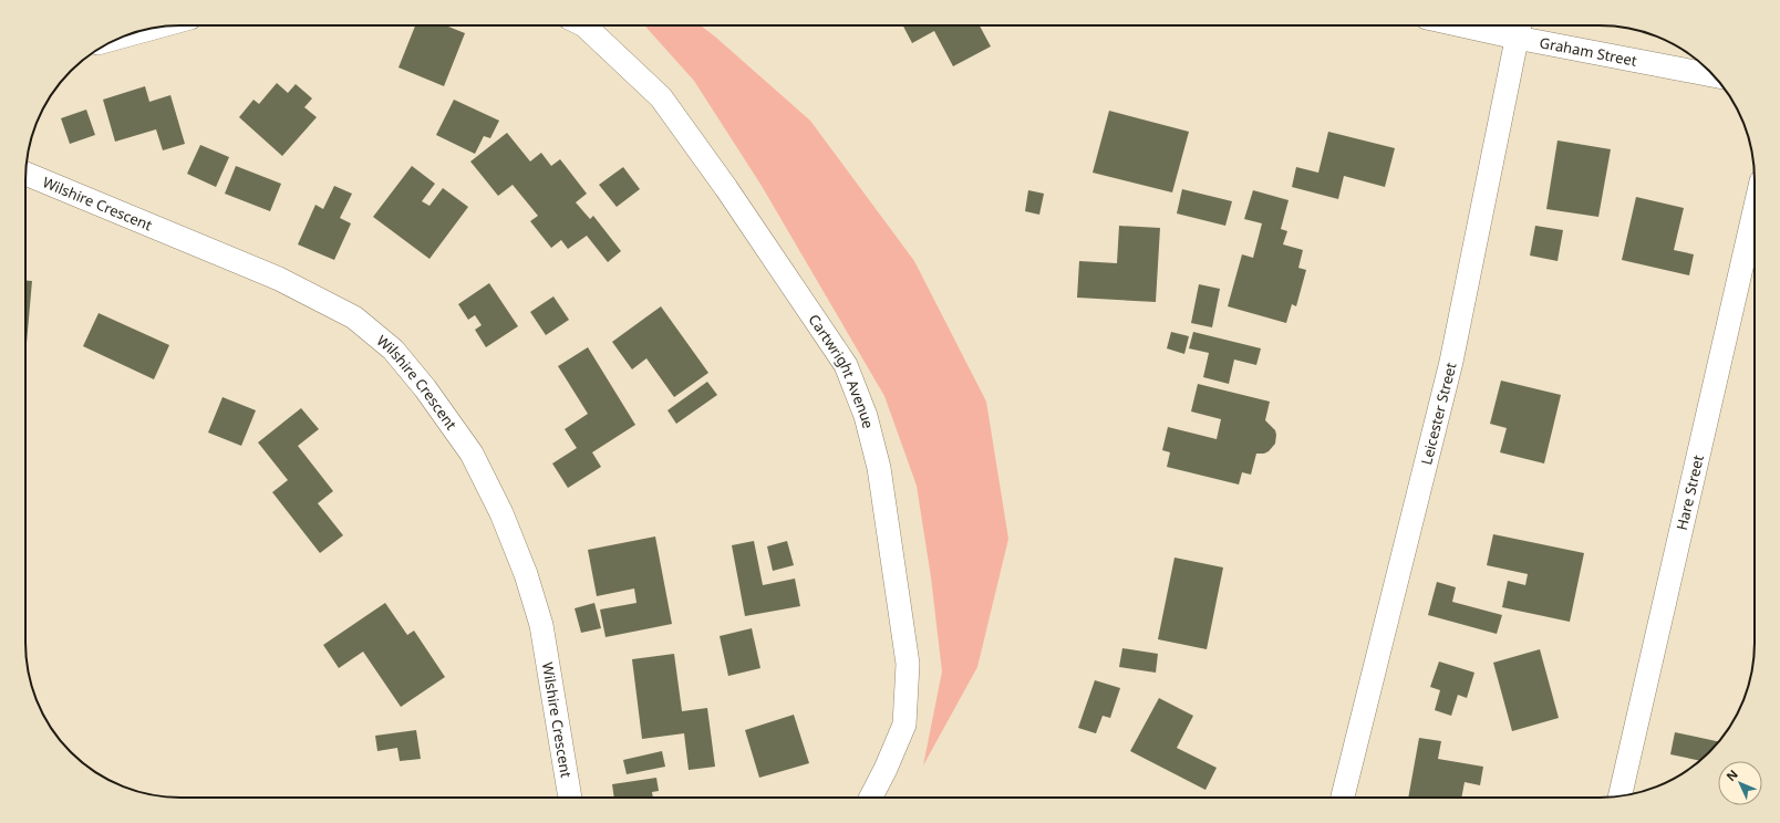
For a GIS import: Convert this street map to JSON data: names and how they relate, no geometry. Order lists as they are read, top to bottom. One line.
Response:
{"streets":{"street":["Graham Street","Wilshire Crescent","Cartwright Avenue","Leicester Street","Hare Street"]},"crossings":[["Graham Street","Leicester Street"]],"north":"top left"}
